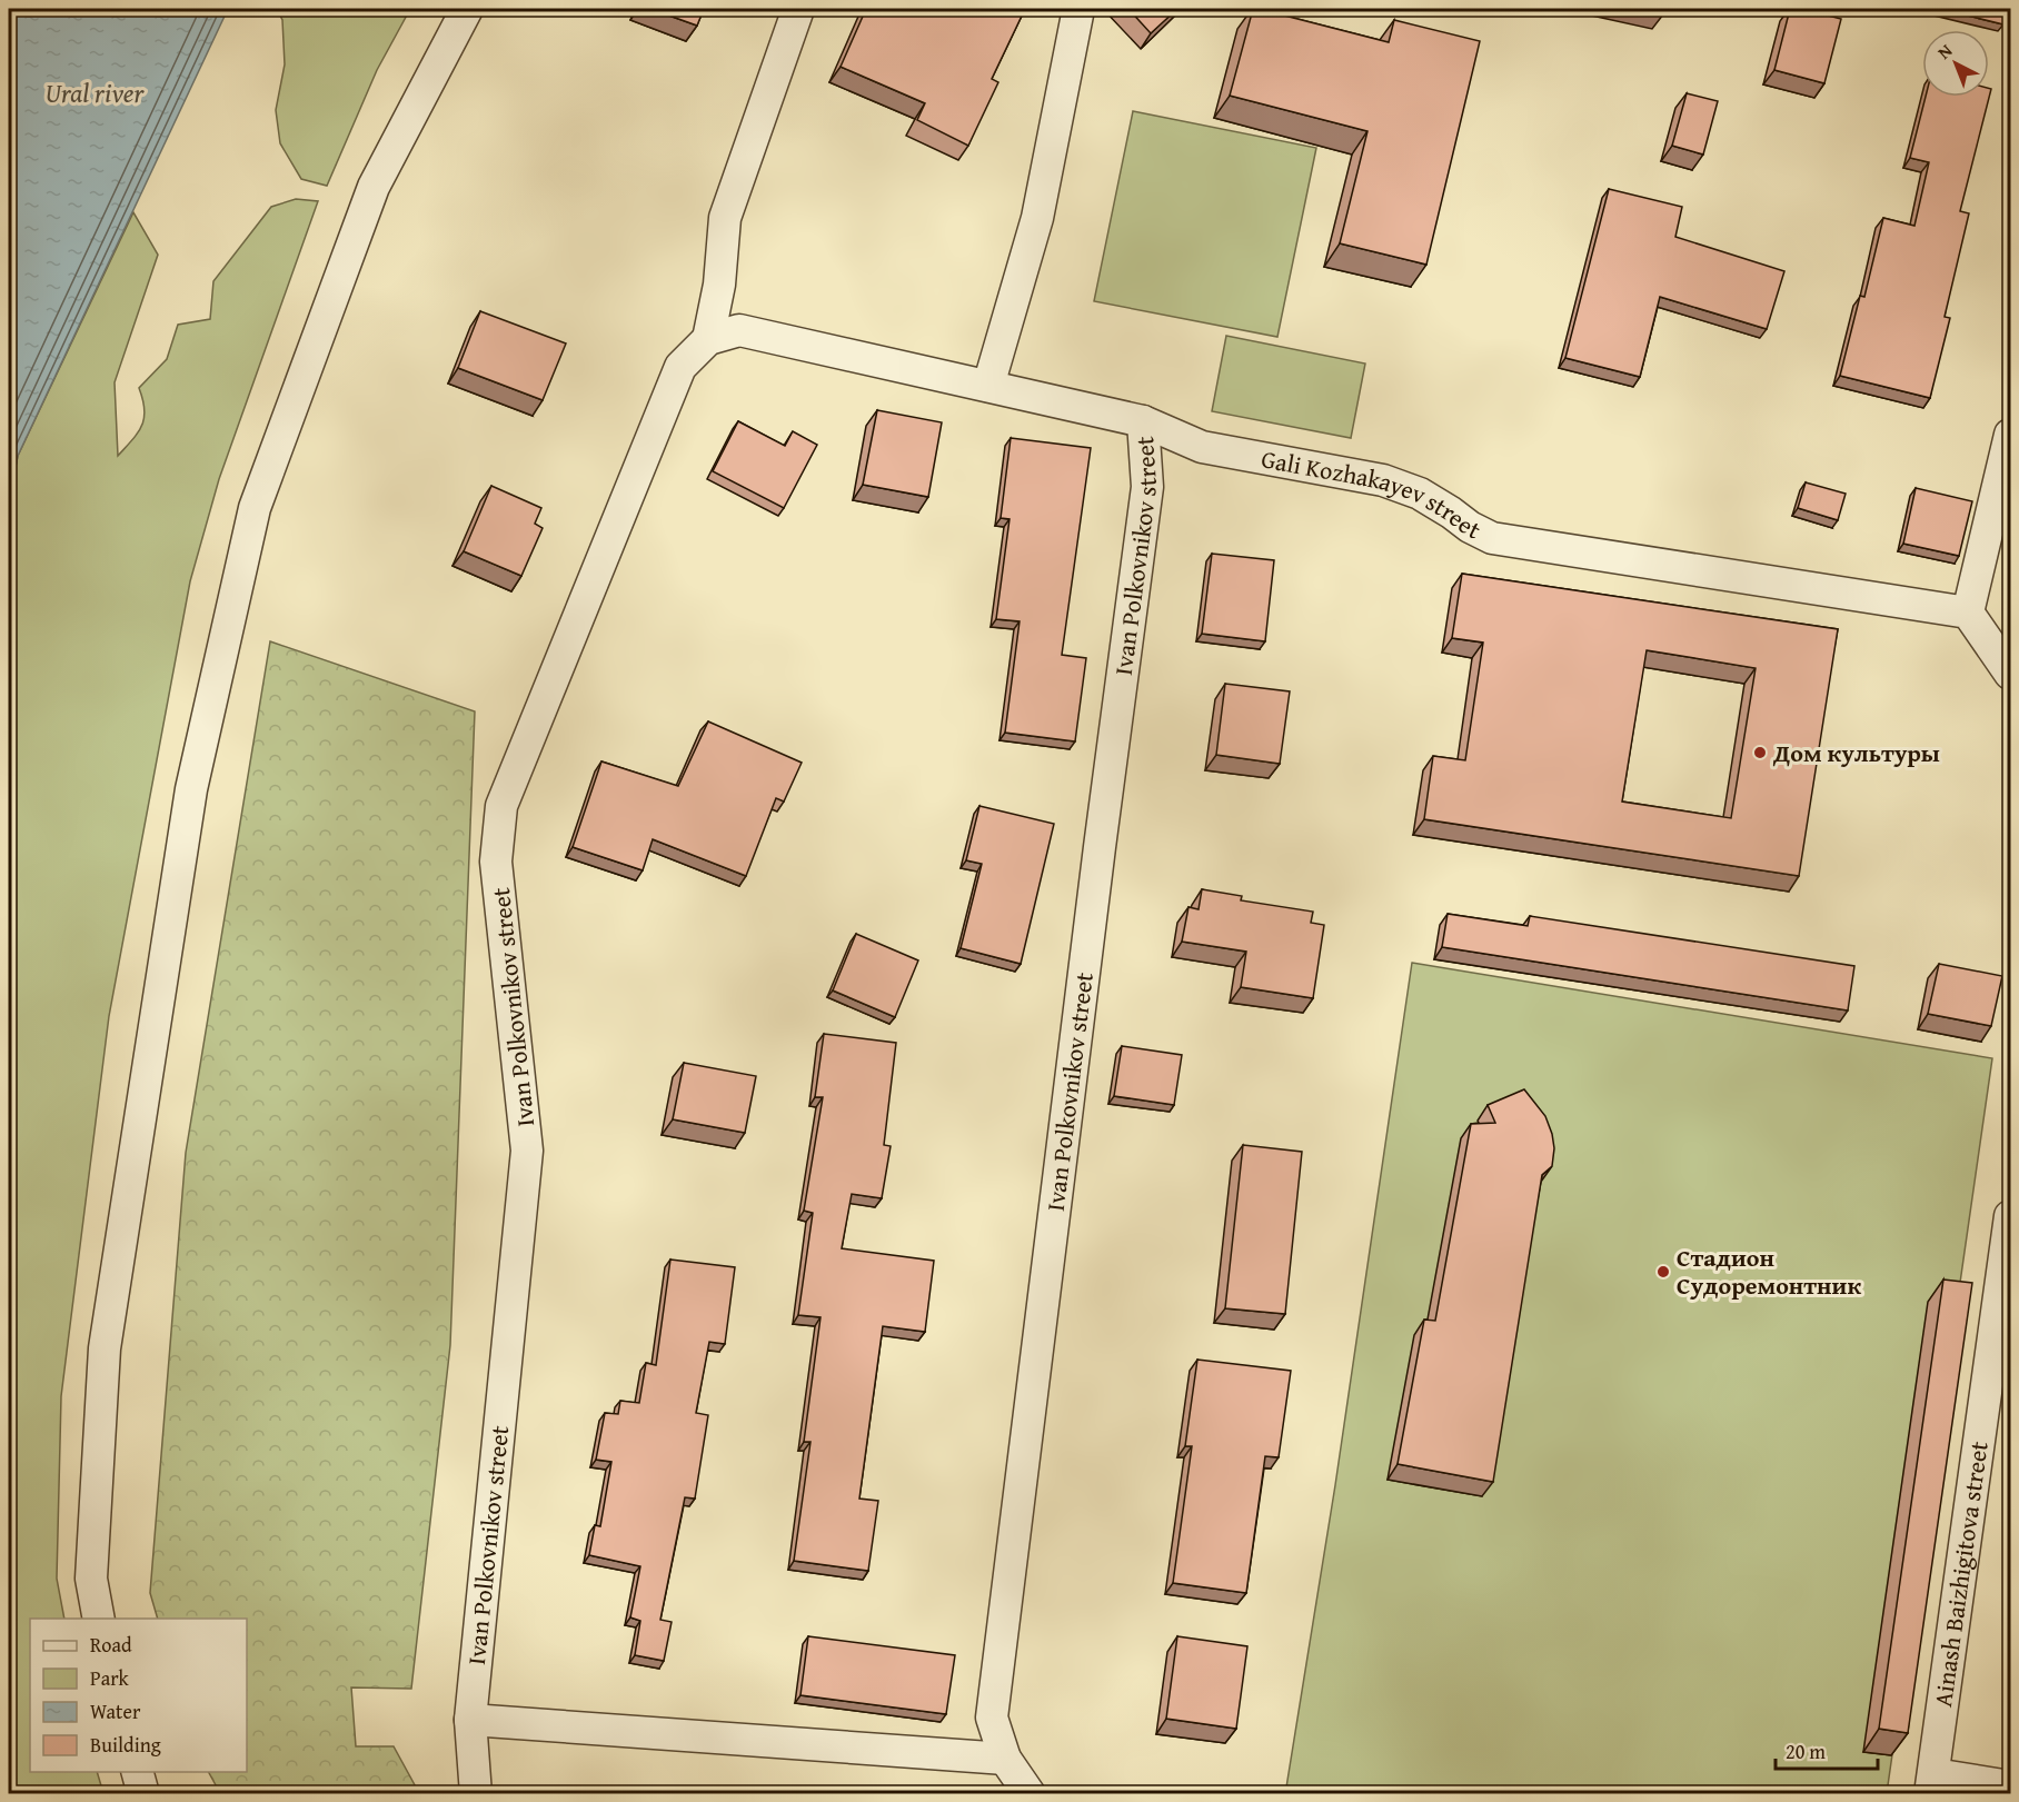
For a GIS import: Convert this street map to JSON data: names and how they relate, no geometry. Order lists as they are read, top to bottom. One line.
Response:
{"streets":{"street":["Gali Kozhakayev street","Ivan Polkovnikov street","Ainash Baizhigitova street"]},"crossings":[["Gali Kozhakayev street","Ivan Polkovnikov street"]],"water":["Ural river"],"places":["Дом культуры","Стадион Судоремонтник"],"legend":["Road","Park","Water","Building"],"scale_bar":"20 m","north":"top left"}
